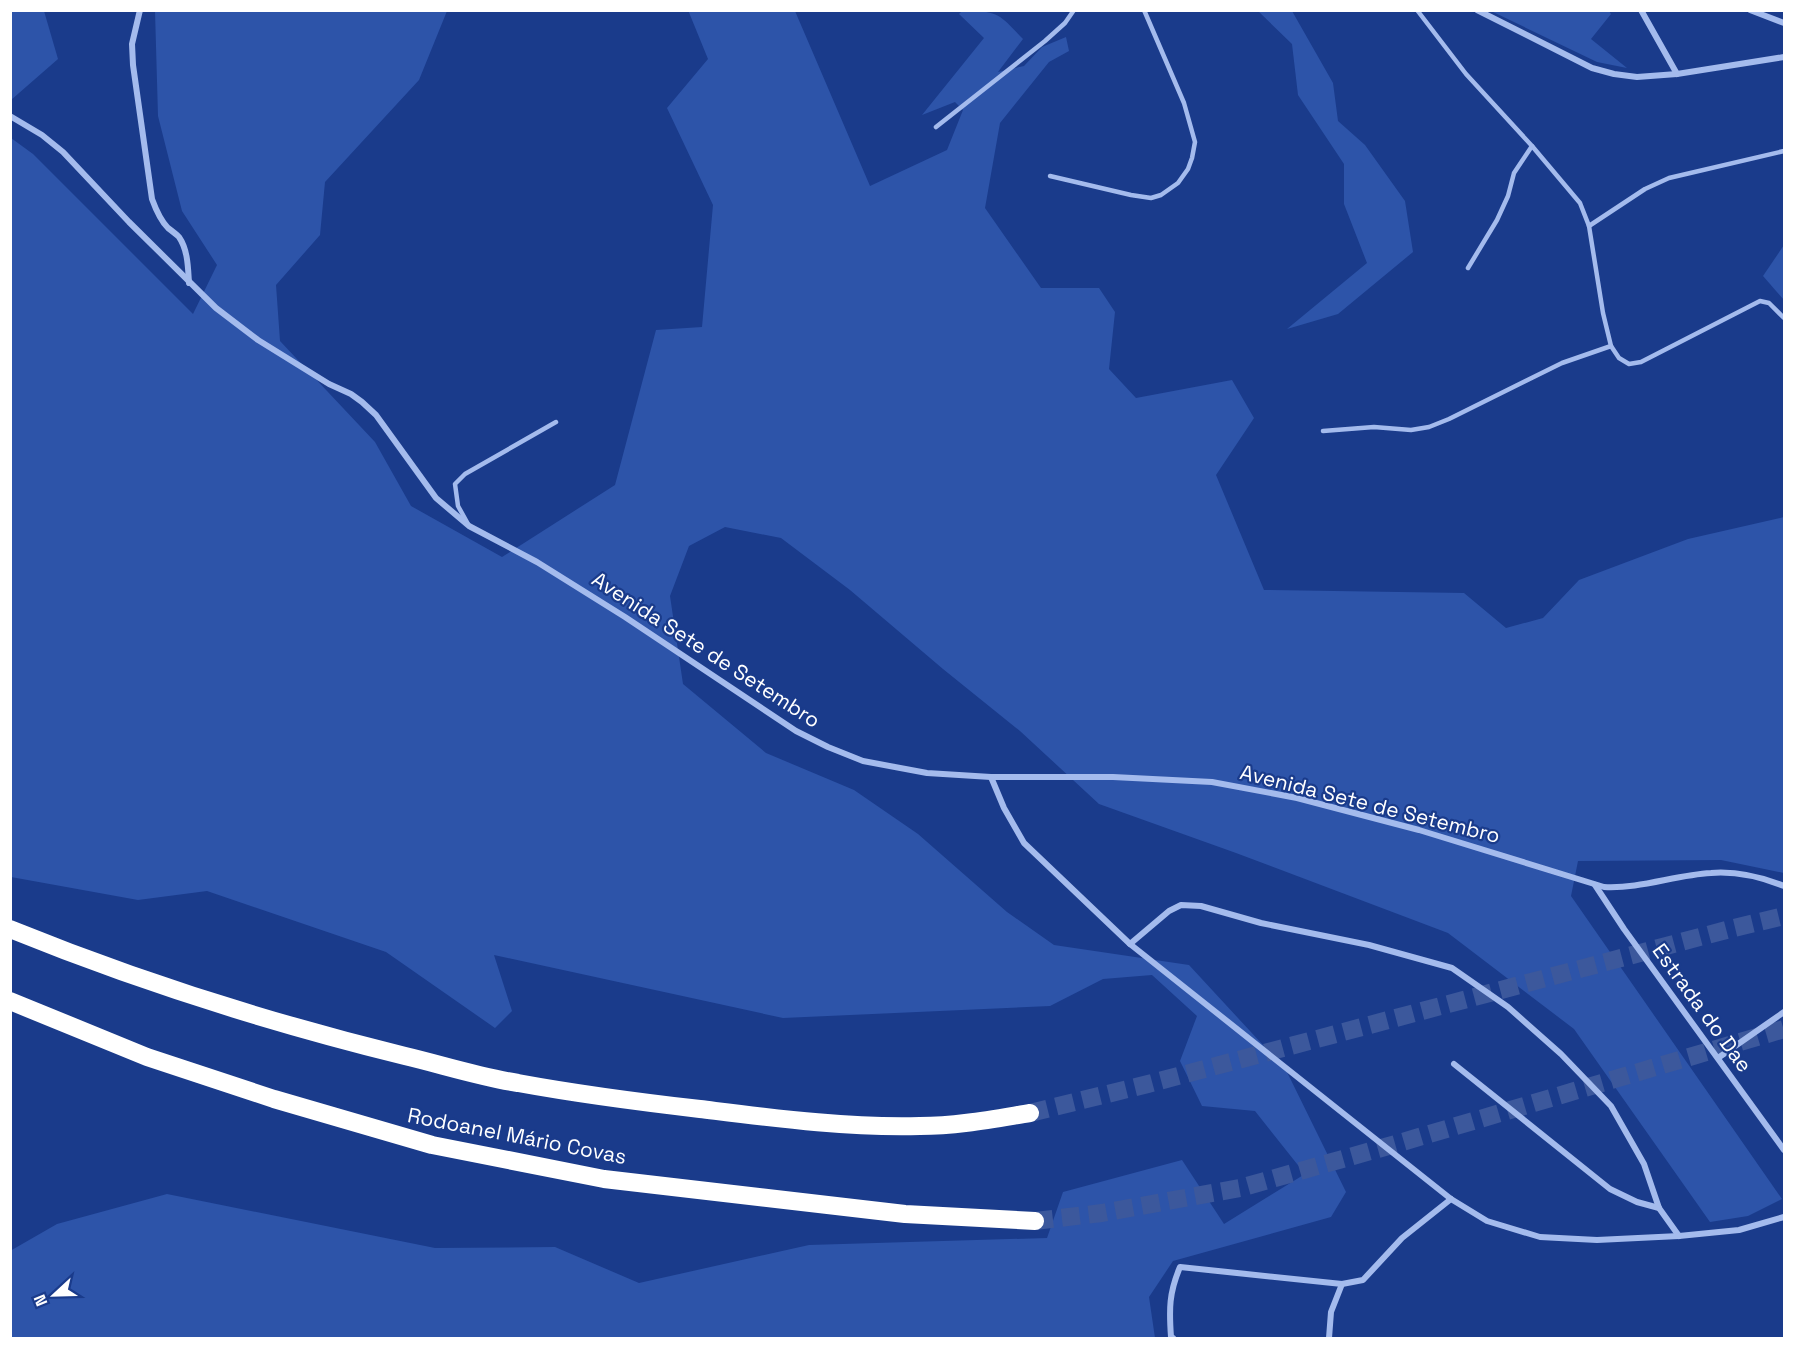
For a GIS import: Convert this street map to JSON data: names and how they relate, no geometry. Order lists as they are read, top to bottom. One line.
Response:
{"streets":{"highway":["Rodoanel Mário Covas"],"street":["Avenida Sete de Setembro","Estrada do Dae"]},"crossings":[["Avenida Sete de Setembro","Estrada do Dae"]],"north":"left"}
